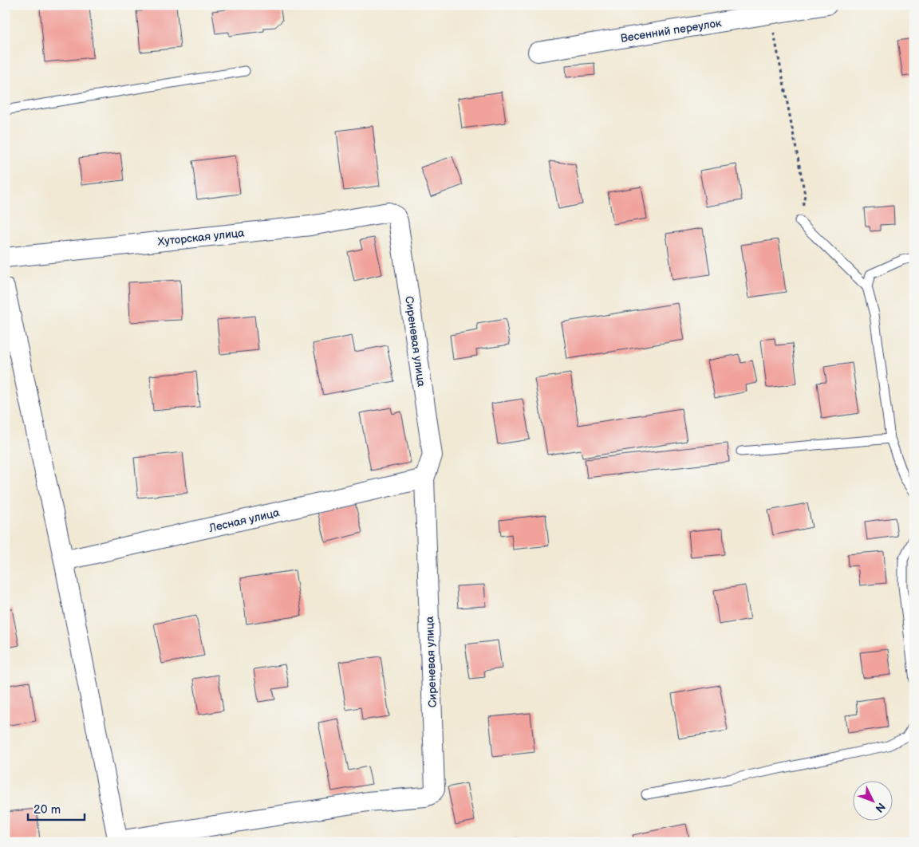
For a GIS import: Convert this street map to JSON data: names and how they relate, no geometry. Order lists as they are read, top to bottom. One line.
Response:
{"streets":{"street":["Весенний переулок","Хуторская улица","Сиреневая улица","Лесная улица"]},"crossings":[["Хуторская улица","Сиреневая улица"],["Сиреневая улица","Лесная улица"]],"scale_bar":"20 m","north":"bottom right"}
